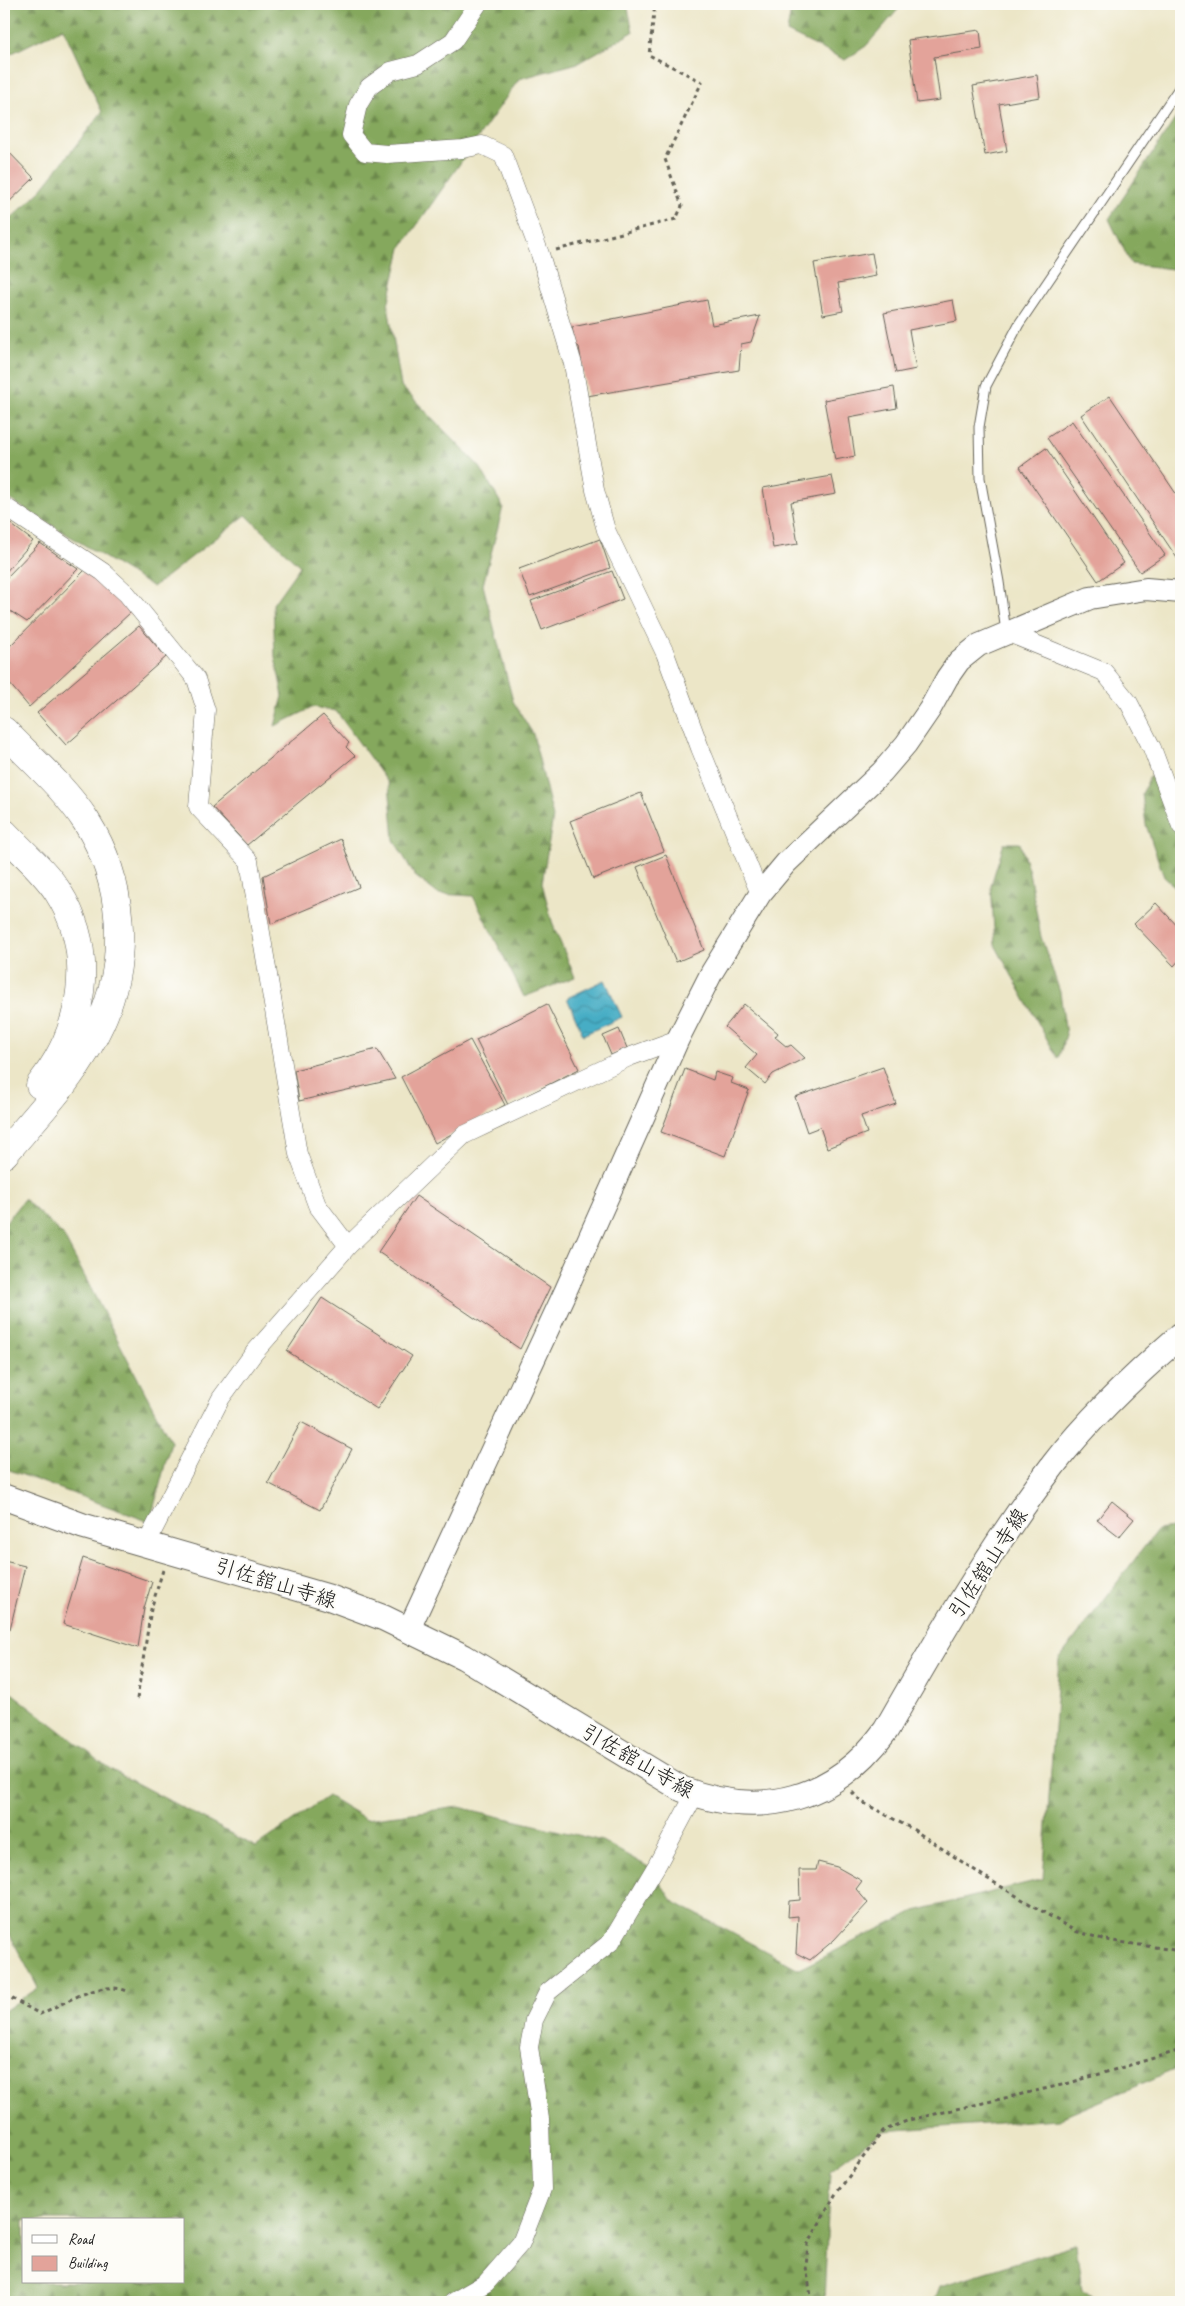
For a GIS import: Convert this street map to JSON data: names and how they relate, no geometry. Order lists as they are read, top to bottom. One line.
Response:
{"streets":{"main road":["引佐舘山寺線"]},"legend":["Road","Building"]}
